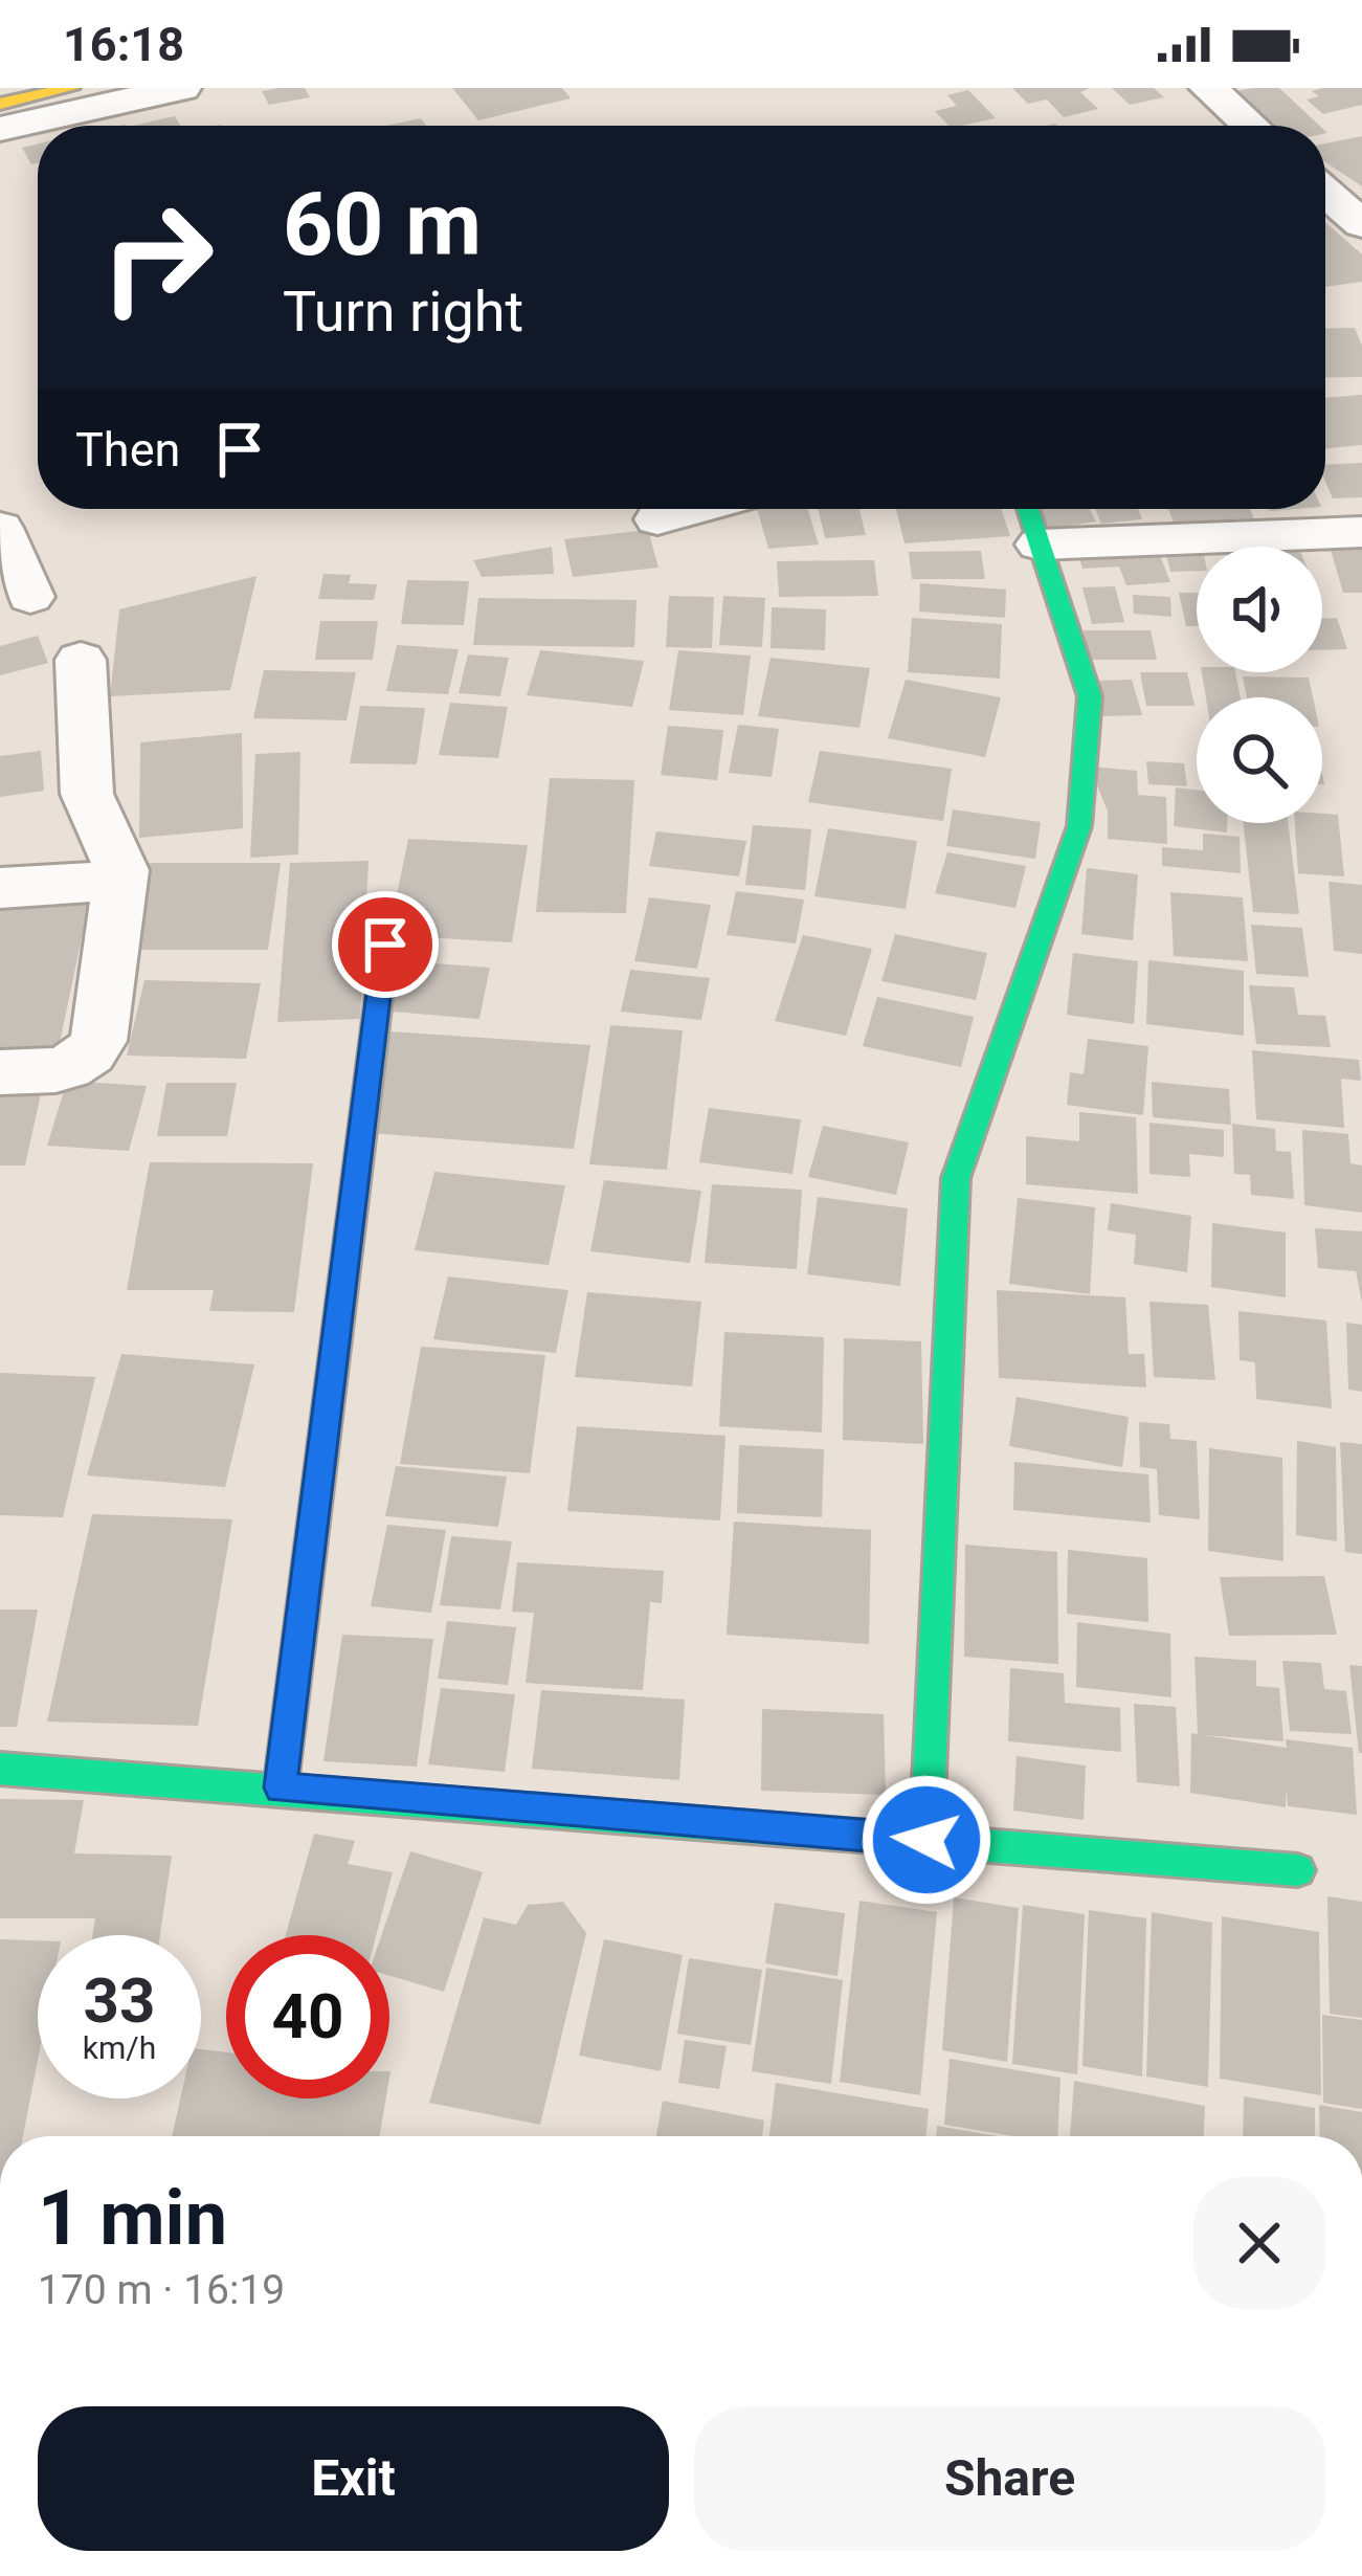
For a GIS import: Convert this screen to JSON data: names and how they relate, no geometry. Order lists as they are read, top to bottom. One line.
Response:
{"page":{"status":"16:18","turn":["60 m","Turn right"],"then":"Then","speed":"33 km/h","limit":"40","heading":["1 min","170 m · 16:19"],"buttons":["Exit","Share"]}}
